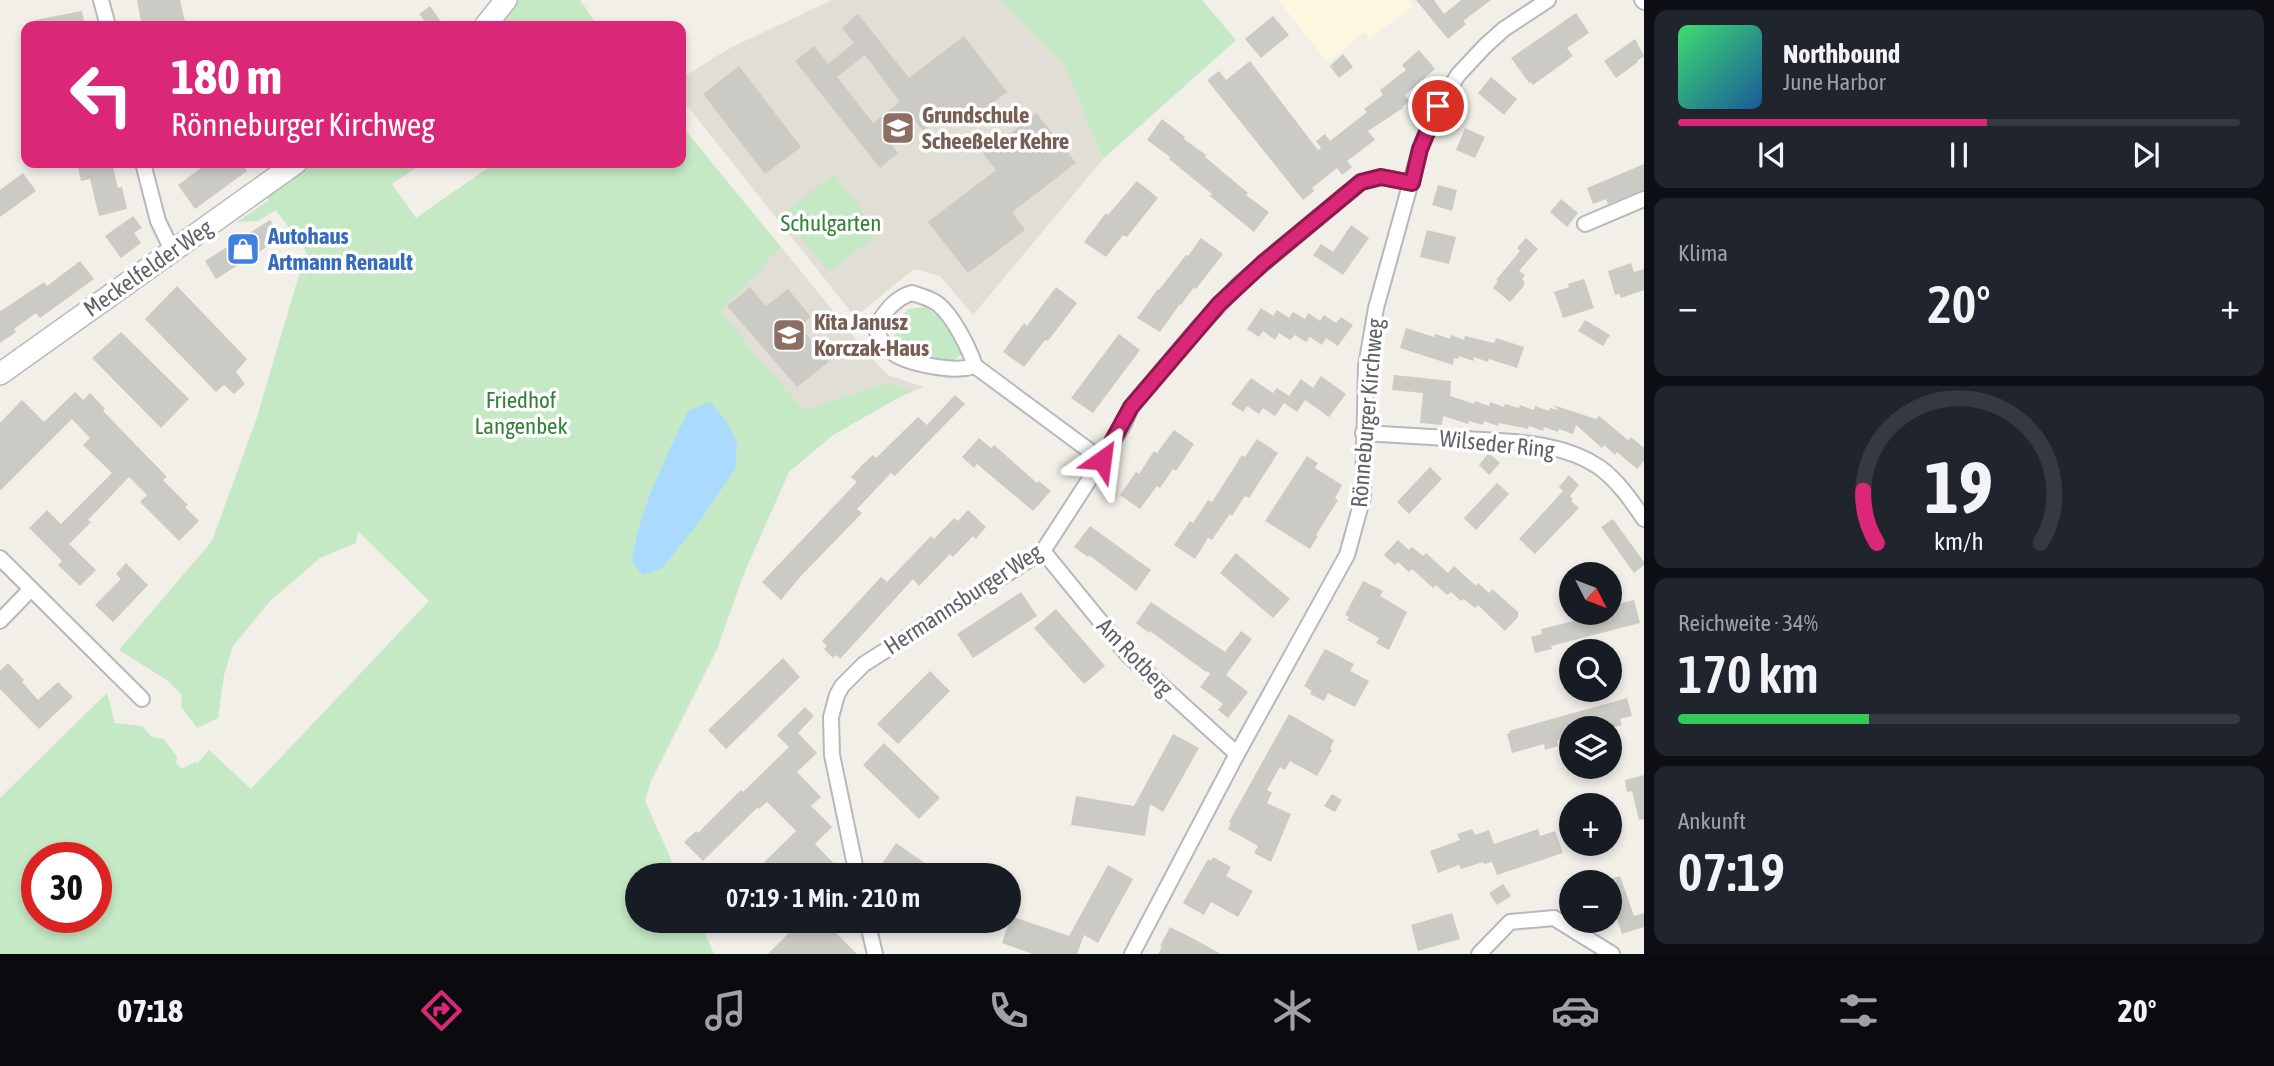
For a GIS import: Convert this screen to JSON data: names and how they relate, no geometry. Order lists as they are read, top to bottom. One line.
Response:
{"streets":{"main road":["Meckelfelder Weg"],"street":["Rönneburger Kirchweg","Wilseder Ring","Hermannsburger Weg","Am Rotberg"]},"crossings":[["Rönneburger Kirchweg","Wilseder Ring"],["Rönneburger Kirchweg","Hermannsburger Weg"],["Rönneburger Kirchweg","Am Rotberg"],["Hermannsburger Weg","Am Rotberg"]],"parks":["Schulgarten","Friedhof Langenbek"],"places":{"school or university":["Grundschule Scheeßeler Kehre","Kita Janusz Korczak-Haus"],"shop":["Autohaus Artmann Renault"]},"north":"bottom right","page":{"turn":["180 m","Rönneburger Kirchweg"],"song":["Northbound","June Harbor"],"tile":["Klima",["Reichweite · 34%","170 km"],["Ankunft","07:19"]],"heat":["−","20°","+"],"map_buttons":["+","−"],"limit":"30","trip":"07:19 · 1 Min. · 210 m","tabs":["07:18","20°"],"gauge":["19","km/h"]}}
